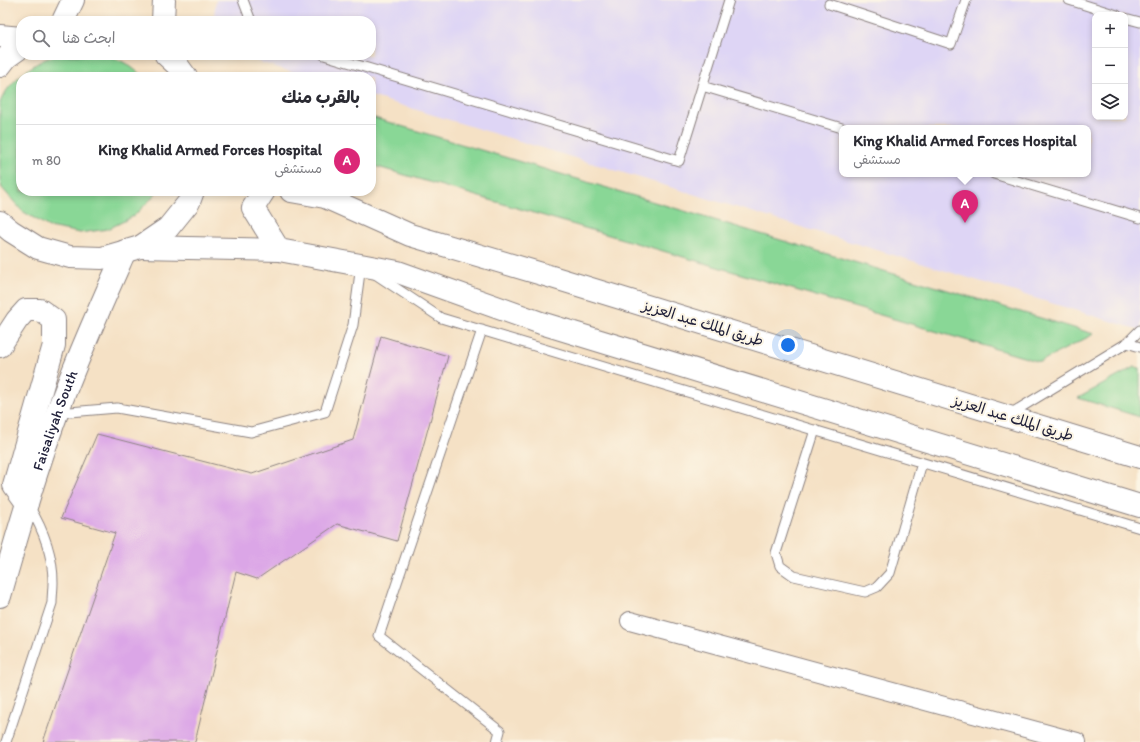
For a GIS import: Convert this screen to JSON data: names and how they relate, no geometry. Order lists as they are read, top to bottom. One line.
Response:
{"streets":{"main road":["طريق الملك عبد العزيز","Faisaliyah South"]},"page":{"map_buttons":["+","−"],"search":"ابحث هنا","heading":"بالقرب منك","list":[{"mark":"A","name":"King Khalid Armed Forces Hospital","note":"مستشفى","value":"80 m"}],"popup":["King Khalid Armed Forces Hospital","مستشفى"],"pins":"A"}}
